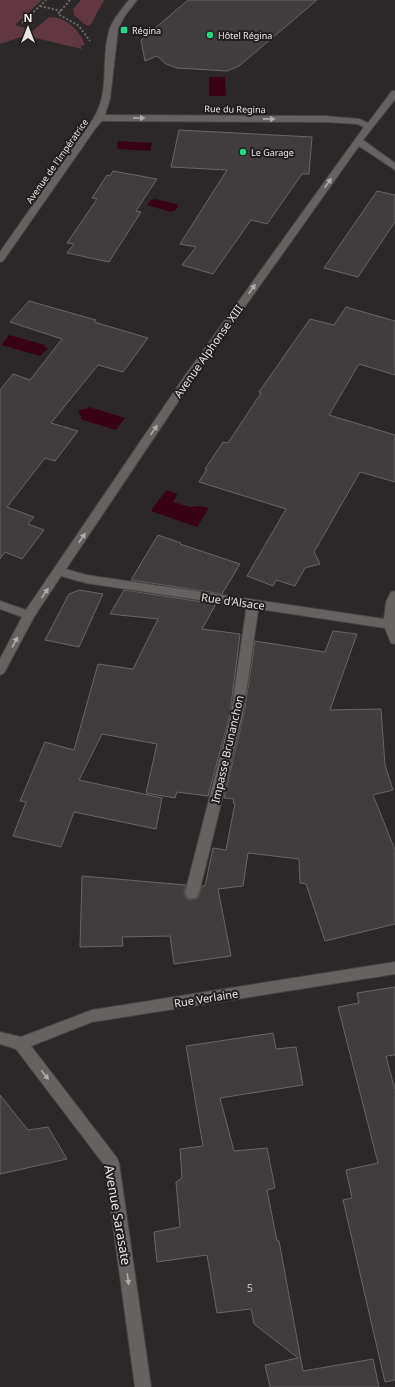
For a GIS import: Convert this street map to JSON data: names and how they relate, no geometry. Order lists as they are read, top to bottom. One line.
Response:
{"streets":{"street":["Rue du Regina","Avenue de l'Impératrice","Avenue Alphonse XIII","Rue d'Alsace","Impasse Brunanchon","Rue Verlaine","Avenue Sarasate"]},"crossings":[["Rue du Regina","Avenue de l'Impératrice"],["Rue du Regina","Avenue Alphonse XIII"],["Avenue Alphonse XIII","Rue d'Alsace"],["Rue d'Alsace","Impasse Brunanchon"],["Rue Verlaine","Avenue Sarasate"]],"one_way":["Rue du Regina","Avenue Alphonse XIII","Avenue Sarasate"],"places":{"transit":["Régina"],"other":["Hôtel Régina","Le Garage"]},"house_numbers":["5"],"north":"top"}
